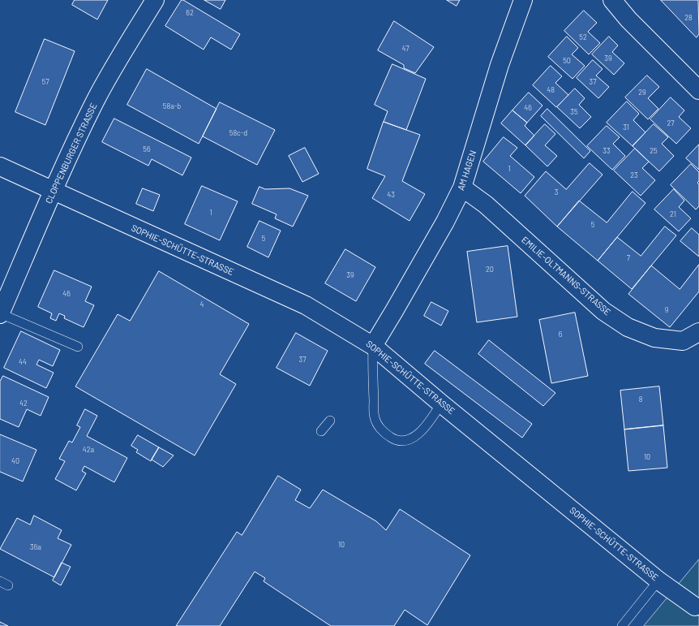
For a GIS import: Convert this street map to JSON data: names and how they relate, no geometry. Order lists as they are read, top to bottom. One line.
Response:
{"streets":{"street":["CLOPPENBURGER STRASSE","AM HAGEN","SOPHIE-SCHÜTTE-STRASSE","EMILIE-OLTMANNS-STRASSE"]},"crossings":[["CLOPPENBURGER STRASSE","SOPHIE-SCHÜTTE-STRASSE"],["AM HAGEN","SOPHIE-SCHÜTTE-STRASSE"],["AM HAGEN","EMILIE-OLTMANNS-STRASSE"]],"house_numbers":["62","28","52","47","39","50","57","37","48","29","58a-b","46","35","27","31","58c-d","56","33","25","1","23","3","43","1","21","5","5","7","20","39","46","4","9","6","37","44","8","42","42a","10","40","10","36a"]}
